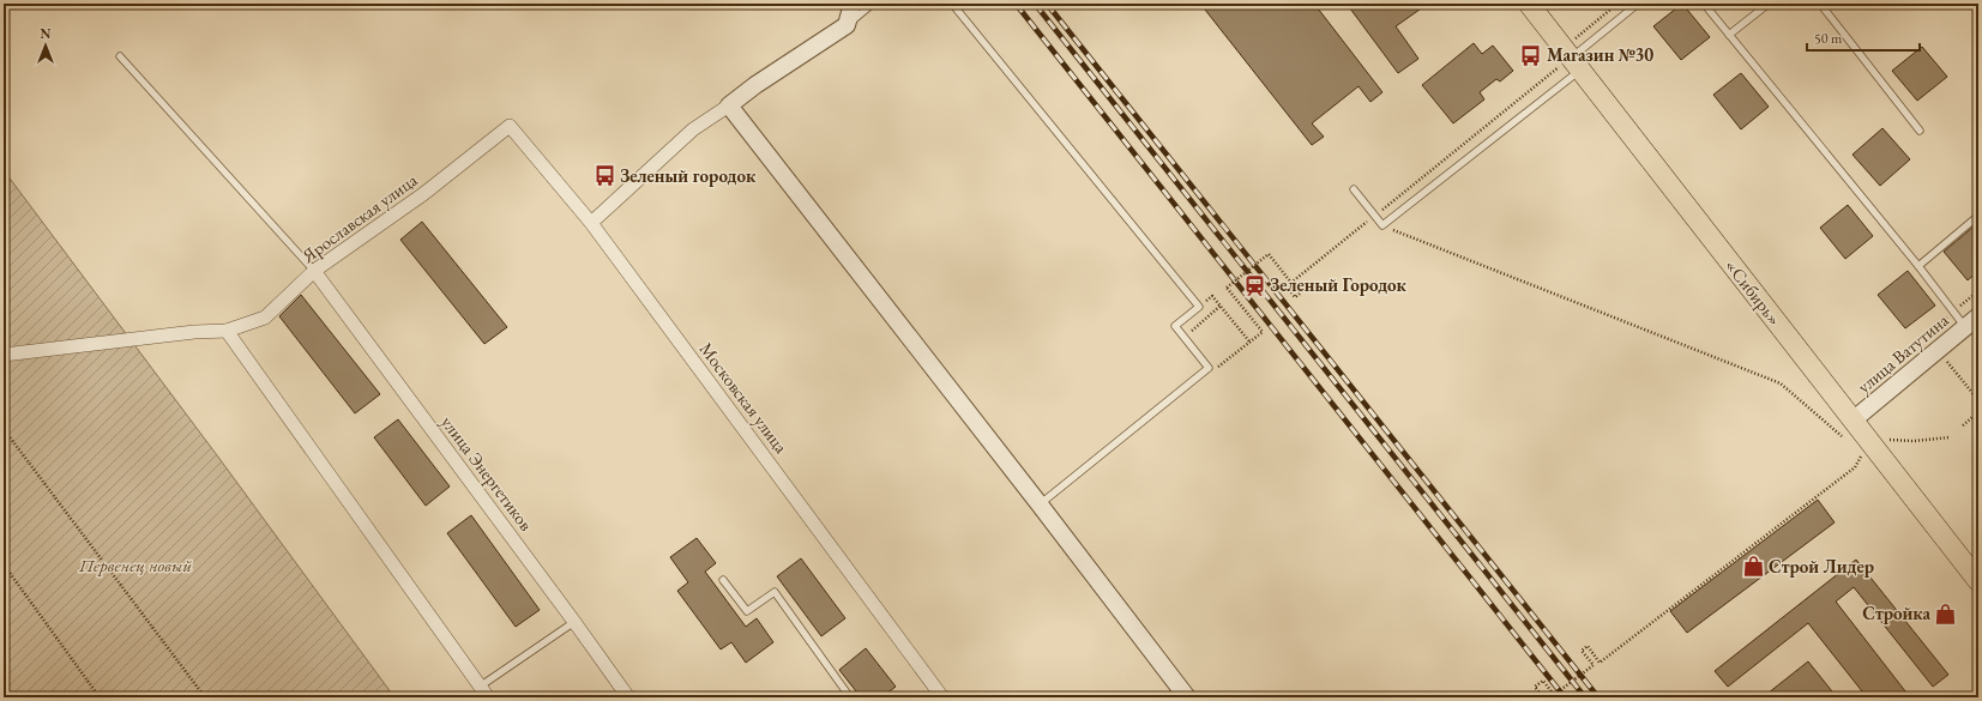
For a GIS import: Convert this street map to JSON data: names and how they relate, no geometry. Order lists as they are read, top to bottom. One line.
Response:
{"streets":{"main road":["«Сибирь»"],"street":["Ярославская улица","улица Ватутина","Московская улица","улица Энергетиков"]},"crossings":[["Ярославская улица","Московская улица"],["Ярославская улица","улица Энергетиков"],["«Сибирь»","улица Ватутина"]],"parks":["Первенец новый"],"places":{"bus stop":["Магазин №30","Зеленый городок"],"station":["Зеленый Городок"],"shop":["Строй Лидер","Стройка"]},"scale_bar":"50 m","north":"top"}
